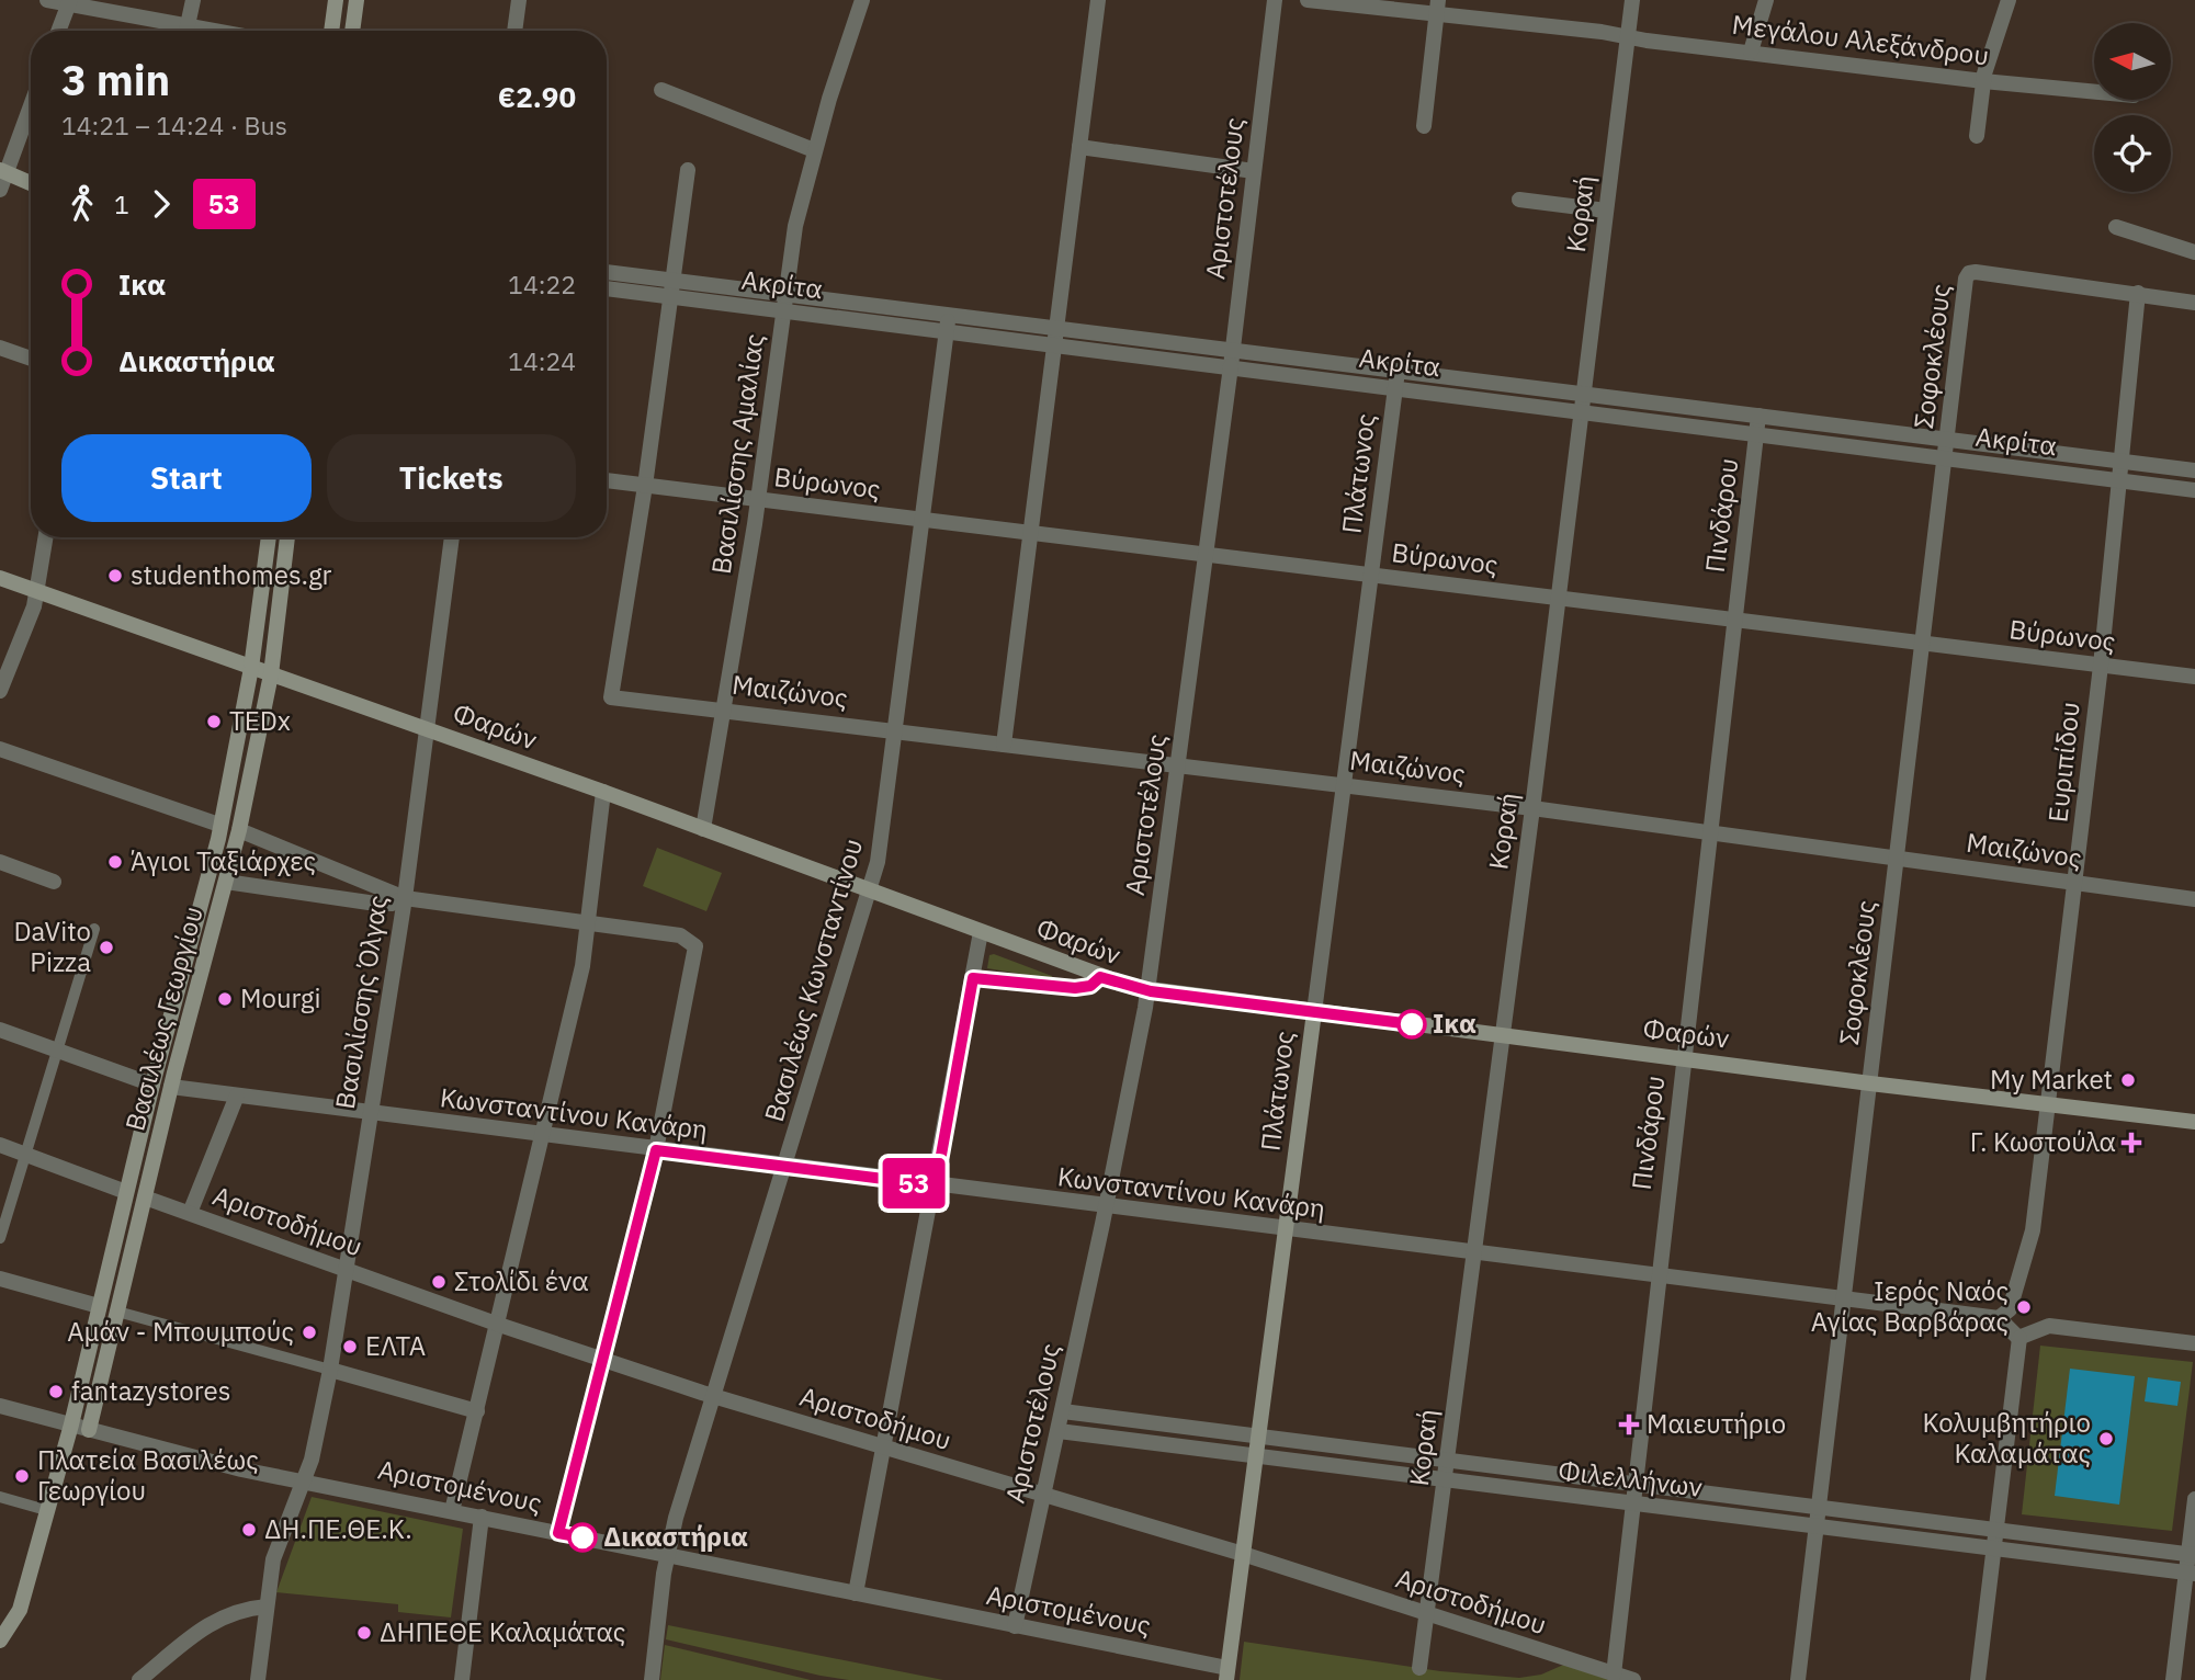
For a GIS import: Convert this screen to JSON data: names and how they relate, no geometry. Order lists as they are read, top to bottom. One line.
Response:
{"streets":{"main road":["Πλάτωνος","Φαρών","Βασιλέως Γεωργίου"],"street":["Μεγάλου Αλεξάνδρου","Αριστοτέλους","Κοραή","Ακρίτα","Σοφοκλέους","Βασιλίσσης Αμαλίας","Βύρωνος","Πινδάρου","Μαιζώνος","Ευριπίδου","Βασιλέως Κωνσταντίνου","Βασιλίσσης Όλγας","Κωνσταντίνου Κανάρη","Αριστοδήμου","Φιλελλήνων","Αριστομένους"]},"crossings":[["Μεγάλου Αλεξάνδρου","Κοραή"],["Αριστοτέλους","Ακρίτα"],["Αριστοτέλους","Βύρωνος"],["Αριστοτέλους","Μαιζώνος"],["Αριστοτέλους","Φαρών"],["Αριστοτέλους","Κωνσταντίνου Κανάρη"],["Αριστοτέλους","Αριστοδήμου"],["Αριστοτέλους","Φιλελλήνων"],["Αριστοτέλους","Αριστομένους"],["Κοραή","Ακρίτα"],["Κοραή","Βύρωνος"],["Κοραή","Μαιζώνος"],["Κοραή","Φαρών"],["Κοραή","Κωνσταντίνου Κανάρη"],["Κοραή","Αριστοδήμου"],["Κοραή","Φιλελλήνων"],["Ακρίτα","Σοφοκλέους"],["Ακρίτα","Βασιλίσσης Αμαλίας"],["Ακρίτα","Πλάτωνος"],["Ακρίτα","Πινδάρου"],["Ακρίτα","Ευριπίδου"],["Ακρίτα","Βασιλέως Κωνσταντίνου"],["Σοφοκλέους","Βύρωνος"],["Σοφοκλέους","Μαιζώνος"],["Σοφοκλέους","Φαρών"],["Σοφοκλέους","Ευριπίδου"],["Σοφοκλέους","Κωνσταντίνου Κανάρη"],["Σοφοκλέους","Φιλελλήνων"],["Βασιλίσσης Αμαλίας","Βύρωνος"],["Βασιλίσσης Αμαλίας","Μαιζώνος"],["Βασιλίσσης Αμαλίας","Φαρών"],["Πλάτωνος","Βύρωνος"],["Πλάτωνος","Μαιζώνος"],["Πλάτωνος","Φαρών"],["Πλάτωνος","Κωνσταντίνου Κανάρη"],["Πλάτωνος","Αριστοδήμου"],["Πλάτωνος","Φιλελλήνων"],["Πλάτωνος","Αριστομένους"],["Βύρωνος","Πινδάρου"],["Βύρωνος","Μαιζώνος"],["Βύρωνος","Ευριπίδου"],["Βύρωνος","Βασιλέως Κωνσταντίνου"],["Πινδάρου","Μαιζώνος"],["Πινδάρου","Φαρών"],["Πινδάρου","Κωνσταντίνου Κανάρη"],["Πινδάρου","Αριστοδήμου"],["Πινδάρου","Φιλελλήνων"],["Μαιζώνος","Ευριπίδου"],["Μαιζώνος","Βασιλέως Κωνσταντίνου"],["Φαρών","Ευριπίδου"],["Φαρών","Βασιλέως Κωνσταντίνου"],["Φαρών","Βασιλίσσης Όλγας"],["Φαρών","Βασιλέως Γεωργίου"],["Ευριπίδου","Κωνσταντίνου Κανάρη"],["Βασιλέως Κωνσταντίνου","Κωνσταντίνου Κανάρη"],["Βασιλέως Κωνσταντίνου","Αριστοδήμου"],["Βασιλέως Κωνσταντίνου","Αριστομένους"],["Βασιλίσσης Όλγας","Κωνσταντίνου Κανάρη"],["Βασιλίσσης Όλγας","Αριστοδήμου"],["Βασιλίσσης Όλγας","Αριστομένους"],["Βασιλέως Γεωργίου","Κωνσταντίνου Κανάρη"],["Βασιλέως Γεωργίου","Αριστοδήμου"],["Βασιλέως Γεωργίου","Αριστομένους"]],"places":{"other":["studenthomes.gr","TEDx","Άγιοι Ταξιάρχες","DaVito Pizza","Mourgi","Ικα","My Market","Στολίδι ένα","Ιερός Ναός Αγίας Βαρβάρας","Αμάν - Μπουμπούς","ΕΛΤΑ","fantazystores","Κολυμβητήριο Καλαμάτας","Πλατεία Βασιλέως Γεωργίου","ΔΗ.ΠΕ.ΘΕ.Κ.","Δικαστήρια","ΔΗΠΕΘΕ Καλαμάτας"],"health":["Γ. Κωστούλα","Μαιευτήριο"]},"lines":["bus line 53"],"north":"left","page":{"on_map":"53","heading":["3 min","14:21 – 14:24 · Bus","€2.90"],"legs":["1","53"],"list":[{"name":"Ικα","value":"14:22"},{"name":"Δικαστήρια","value":"14:24"}],"buttons":["Start","Tickets"]}}
